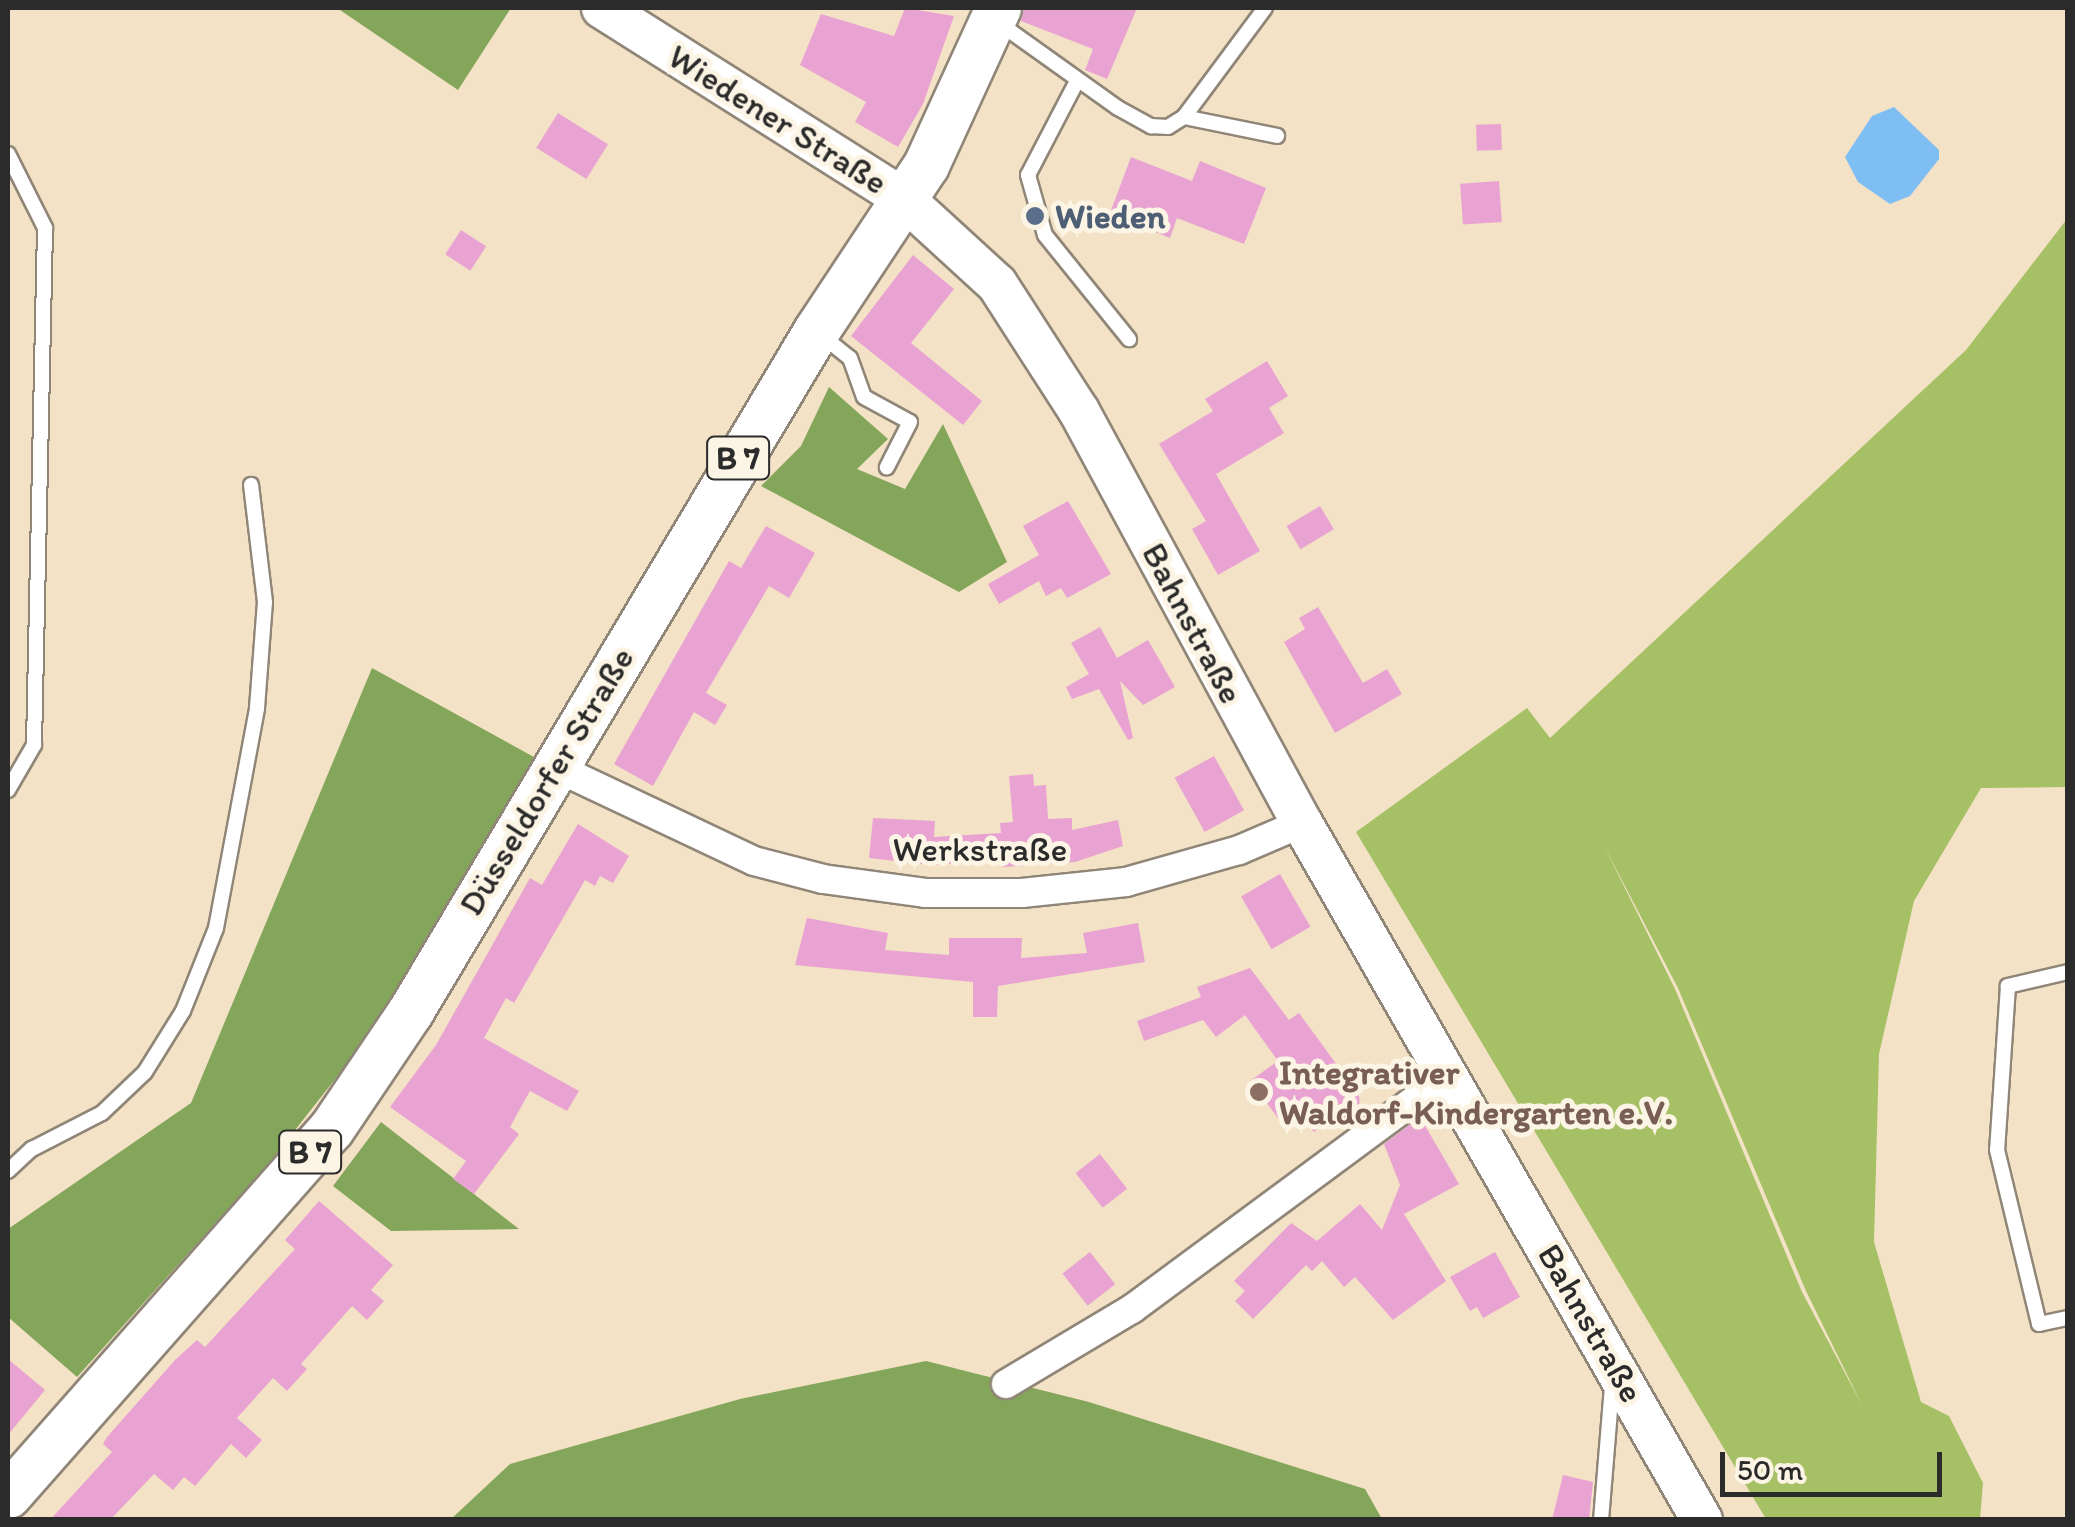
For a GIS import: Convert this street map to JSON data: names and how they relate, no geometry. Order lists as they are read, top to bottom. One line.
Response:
{"streets":{"main road":["Wiedener Straße","B 7","Bahnstraße","Düsseldorfer Straße"],"street":["Werkstraße"]},"crossings":[["Wiedener Straße","Bahnstraße"],["Wiedener Straße","Düsseldorfer Straße"],["Bahnstraße","Düsseldorfer Straße"],["Bahnstraße","Werkstraße"],["Düsseldorfer Straße","Werkstraße"]],"places":["Wieden","Integrativer Waldorf-Kindergarten e.V."],"scale_bar":"50 m"}
